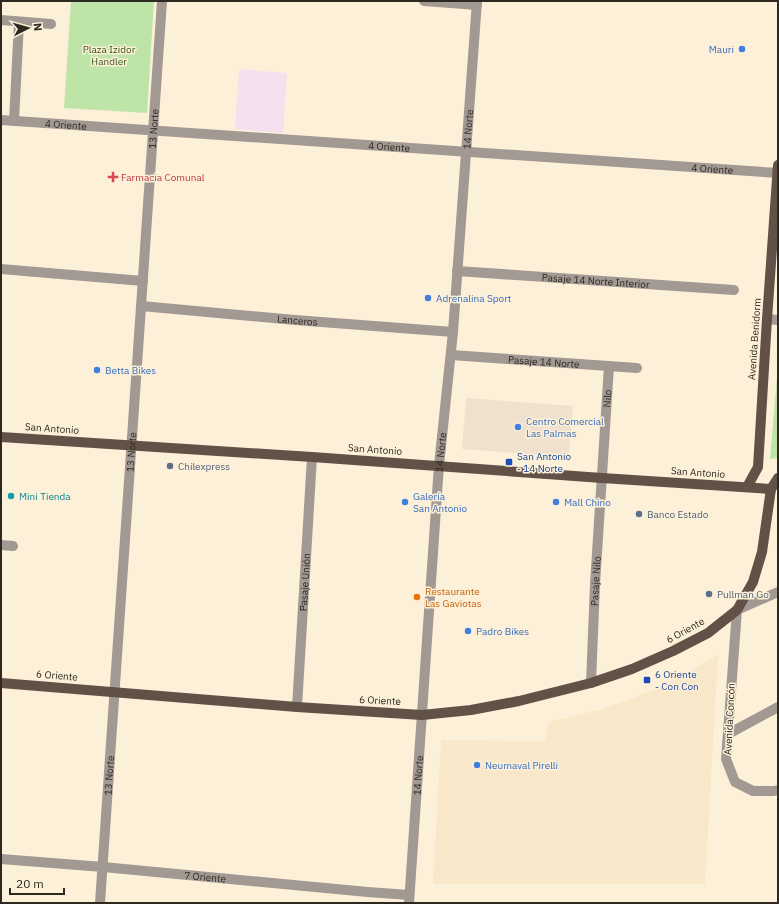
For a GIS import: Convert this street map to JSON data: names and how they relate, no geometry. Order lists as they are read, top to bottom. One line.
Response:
{"streets":{"main road":["Avenida Benidorm","San Antonio","6 Oriente"],"street":["4 Oriente","13 Norte","14 Norte","Pasaje 14 Norte Interior","Lanceros","Pasaje 14 Norte","Nilo","Pasaje Nilo","Pasaje Unión","Avenida Concón","7 Oriente"]},"crossings":[["4 Oriente","13 Norte"],["4 Oriente","14 Norte"],["4 Oriente","Avenida Benidorm"],["13 Norte","Lanceros"],["13 Norte","San Antonio"],["13 Norte","6 Oriente"],["13 Norte","7 Oriente"],["14 Norte","Pasaje 14 Norte Interior"],["14 Norte","Lanceros"],["14 Norte","Pasaje 14 Norte"],["14 Norte","San Antonio"],["14 Norte","6 Oriente"],["14 Norte","7 Oriente"],["Avenida Benidorm","San Antonio"],["Pasaje 14 Norte","Nilo"],["Nilo","San Antonio"],["Nilo","Pasaje Nilo"],["San Antonio","Pasaje Nilo"],["San Antonio","Pasaje Unión"],["Pasaje Nilo","6 Oriente"],["Pasaje Unión","6 Oriente"],["6 Oriente","Avenida Concón"]],"parks":["Plaza Izidor Handler"],"places":{"other":["Mauri","Adrenalina Sport","Betta Bikes","Centro Comercial Las Palmas","Chilexpress","Mini Tienda","Galería San Antonio","Mall Chino","Banco Estado","Pullman Go","Restaurante Las Gaviotas","Padro Bikes","Neumaval Pirelli"],"health":["Farmacia Comunal"],"transit":["San Antonio - 14 Norte","6 Oriente - Con Con"]},"scale_bar":"20 m","north":"right"}
